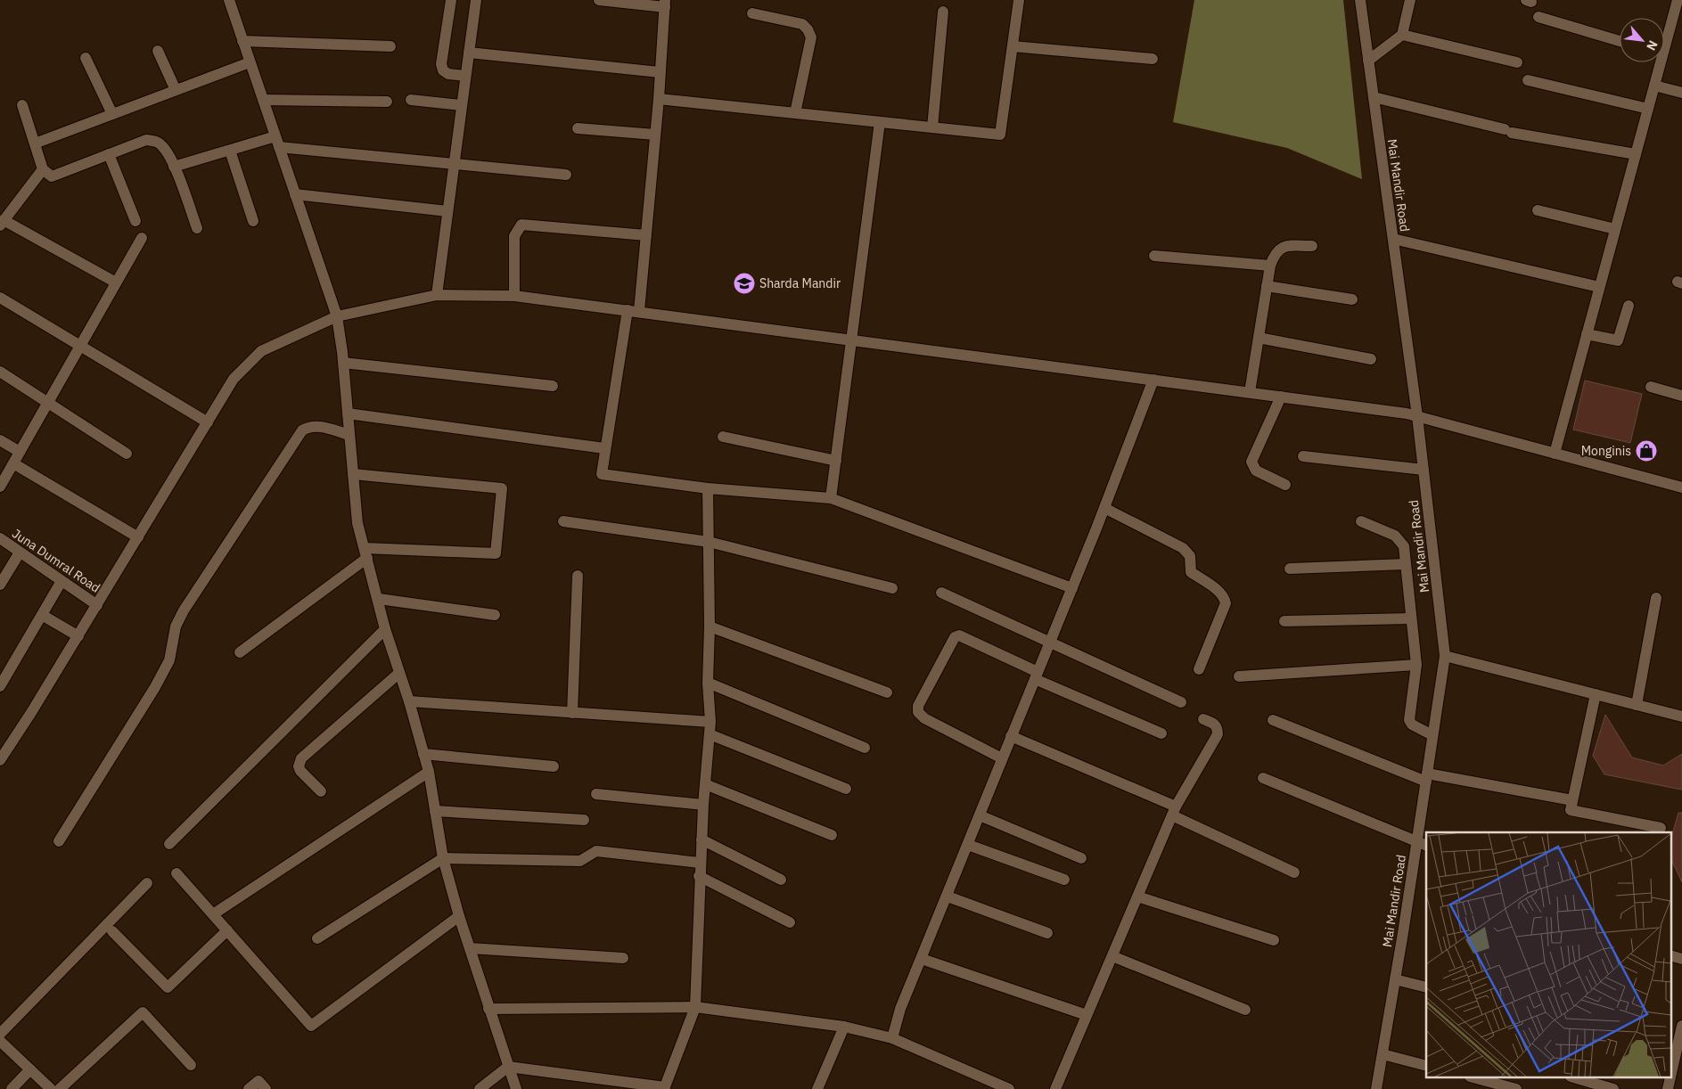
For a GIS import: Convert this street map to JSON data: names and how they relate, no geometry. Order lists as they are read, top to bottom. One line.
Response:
{"streets":{"street":["Mai Mandir Road","Juna Dumral Road"]},"places":{"school or university":["Sharda Mandir"],"shop":["Monginis"]},"north":"bottom right"}
